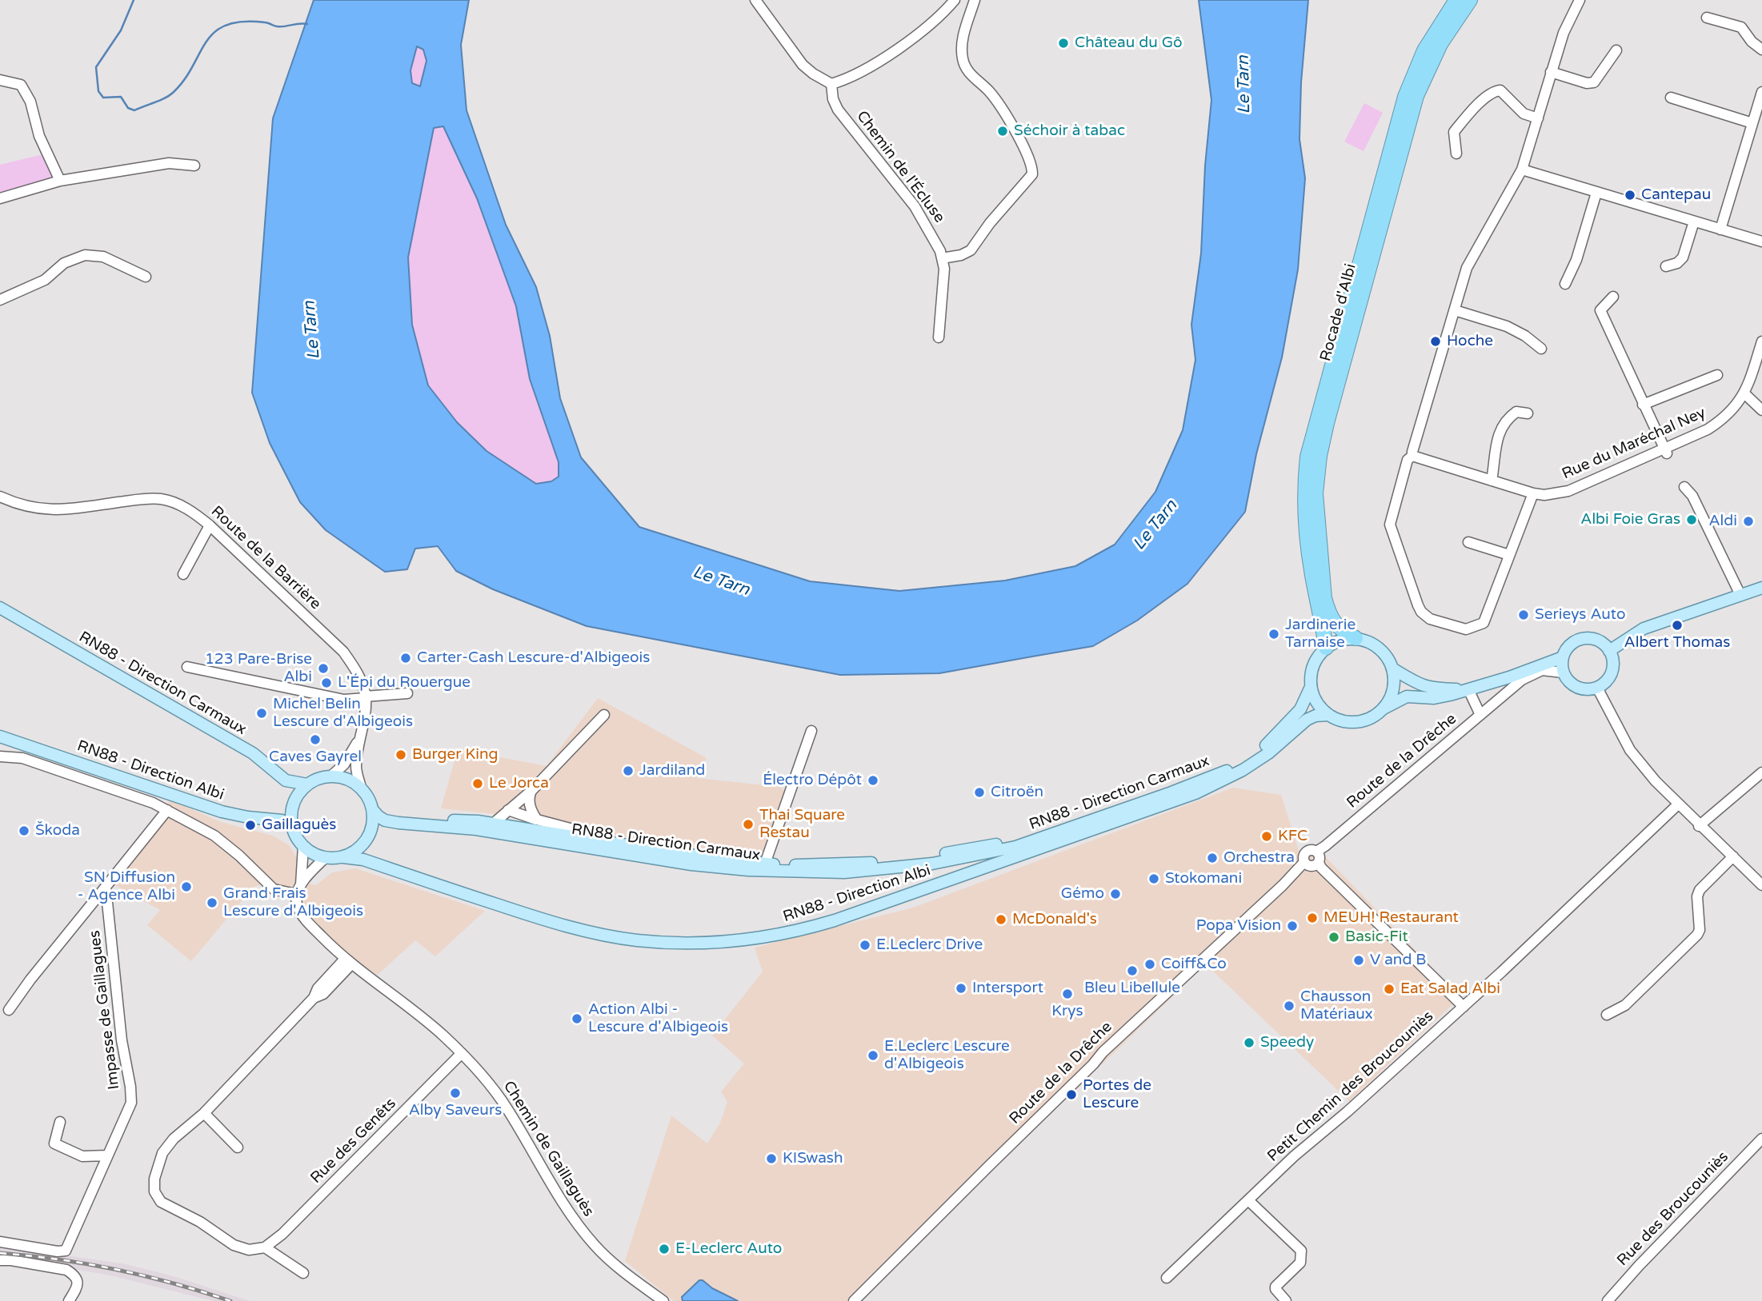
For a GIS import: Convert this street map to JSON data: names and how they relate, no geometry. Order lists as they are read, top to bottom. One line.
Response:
{"streets":{"highway":["Rocade d'Albi"],"main road":["RN88 - Direction Carmaux","RN88 - Direction Albi"],"street":["Chemin de l'Écluse","Rue du Maréchal Ney","Route de la Barrière","Route de la Drêche","Impasse de Gaillagues","Petit Chemin des Broucouniès","Rue des Genêts","Chemin de Gaillaguès","Rue des Broucouniès"]},"crossings":[["Rocade d'Albi","RN88 - Direction Carmaux"],["Rocade d'Albi","RN88 - Direction Albi"],["Route de la Barrière","RN88 - Direction Carmaux"],["Route de la Barrière","RN88 - Direction Albi"],["Route de la Barrière","Chemin de Gaillaguès"],["RN88 - Direction Carmaux","RN88 - Direction Albi"],["RN88 - Direction Carmaux","Chemin de Gaillaguès"],["RN88 - Direction Albi","Chemin de Gaillaguès"],["Rue des Genêts","Chemin de Gaillaguès"]],"water":["Le Tarn"],"places":["Château du Gô","Séchoir à tabac","Cantepau","Hoche","Albi Foie Gras","Aldi","Serieys Auto","Albert Thomas","Jardinerie Tarnaise","Carter-Cash Lescure-d'Albigeois","123 Pare-Brise Albi","L'Épi du Rouergue","Michel Belin Lescure d'Albigeois","Caves Gayrel","Burger King","Jardiland","Électro Dépôt","Le Jorca","Citroën","Thai Square Restau","Gaillaguès","Škoda","KFC","Orchestra","Stokomani","SN Diffusion - Agence Albi","Gémo","Grand Frais Lescure d'Albigeois","MEUH! Restaurant","McDonald's","Popa Vision","Basic-Fit","E.Leclerc Drive","V and B","Coiff&Co","Bleu Libellule","Intersport","Eat Salad Albi","Krys","Chausson Matériaux","Action Albi - Lescure d'Albigeois","Speedy","E.Leclerc Lescure d'Albigeois","Alby Saveurs","Portes de Lescure","KISwash","E-Leclerc Auto"]}
